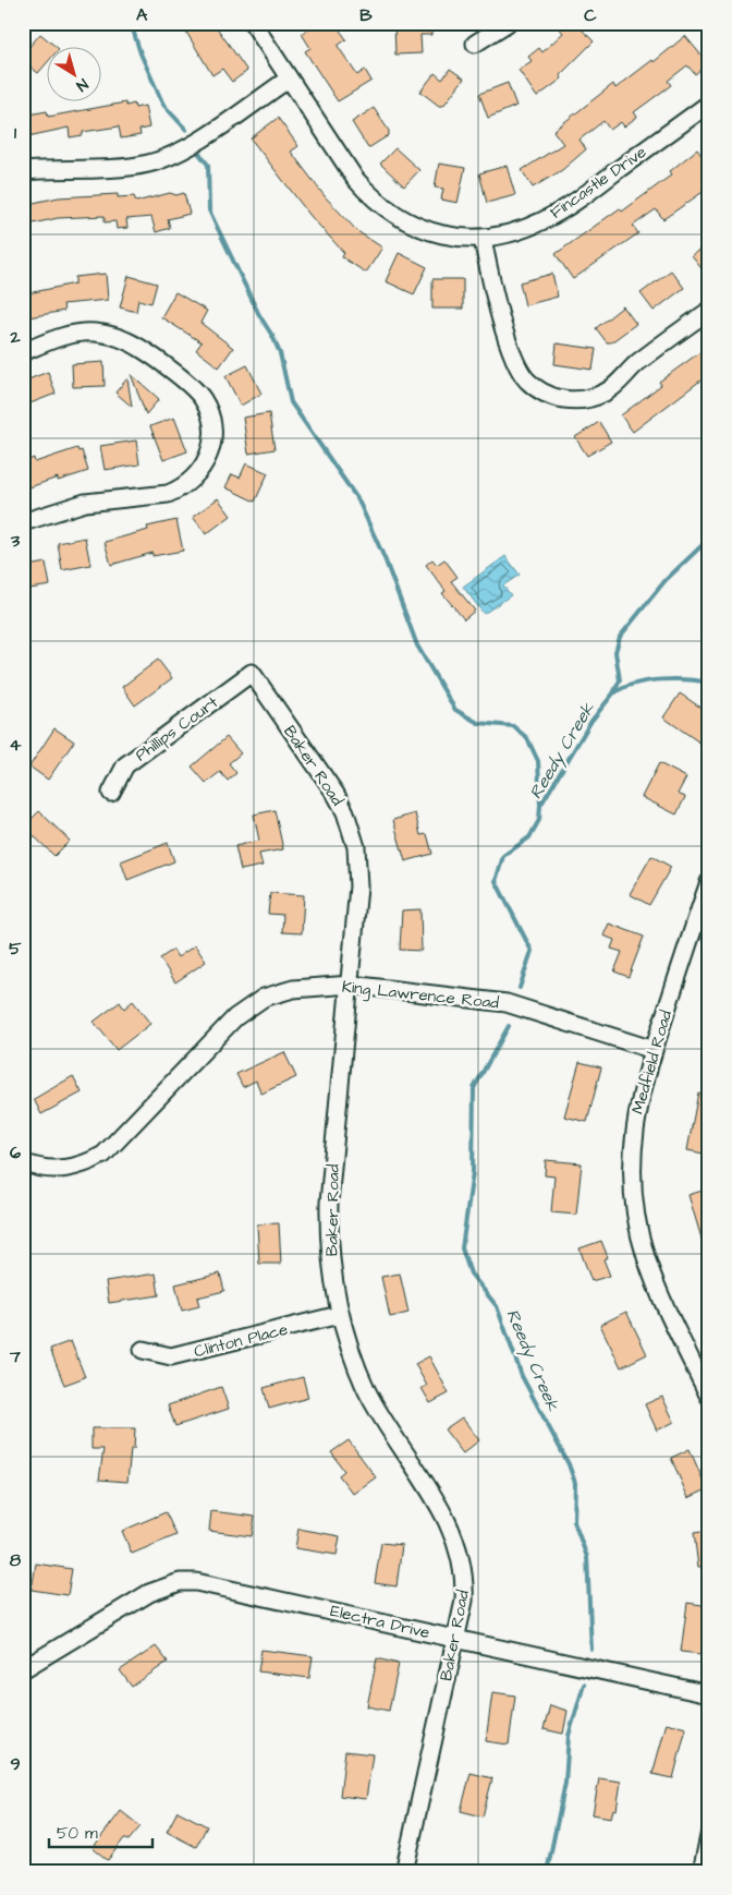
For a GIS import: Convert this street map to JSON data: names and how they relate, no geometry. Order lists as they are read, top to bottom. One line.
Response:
{"streets":{"street":["Fincastle Drive","Phillips Court","Baker Road","King Lawrence Road","Medfield Road","Clinton Place","Electra Drive"]},"crossings":[["Phillips Court","Baker Road"],["Baker Road","King Lawrence Road"],["Baker Road","Clinton Place"],["Baker Road","Electra Drive"],["King Lawrence Road","Medfield Road"]],"water":["Reedy Creek"],"scale_bar":"50 m","north":"bottom right","grid":{"columns":["A","B","C"],"rows":["1","2","3","4","5","6","7","8","9"]}}
